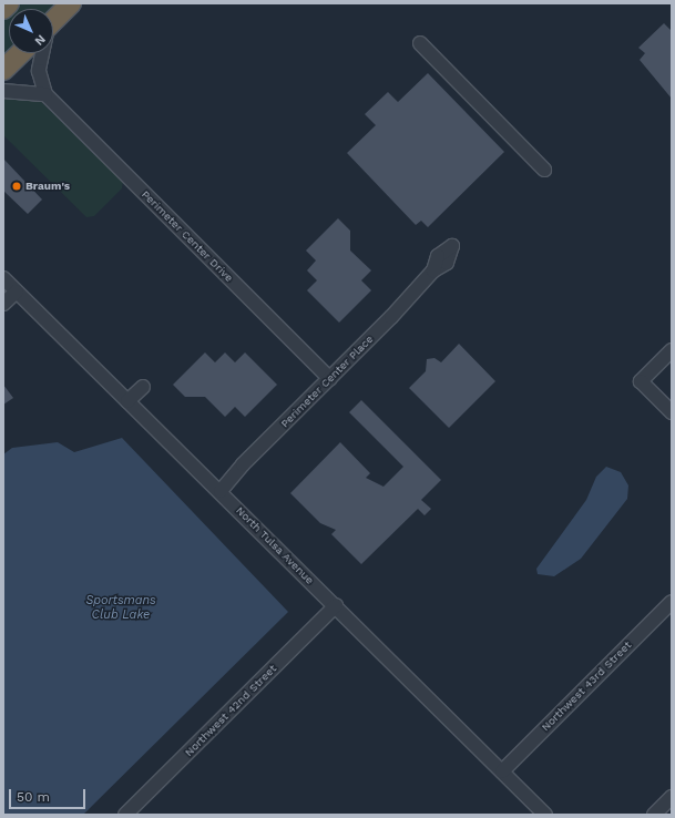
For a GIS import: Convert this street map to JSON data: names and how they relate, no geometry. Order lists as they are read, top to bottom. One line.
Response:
{"streets":{"street":["Perimeter Center Drive","Perimeter Center Place","North Tulsa Avenue","Northwest 43rd Street","Northwest 42nd Street"]},"crossings":[["Perimeter Center Drive","Perimeter Center Place"],["Perimeter Center Place","North Tulsa Avenue"],["North Tulsa Avenue","Northwest 43rd Street"],["North Tulsa Avenue","Northwest 42nd Street"]],"water":["Sportsmans Club Lake"],"places":["Braum's"],"scale_bar":"50 m","north":"bottom right"}
